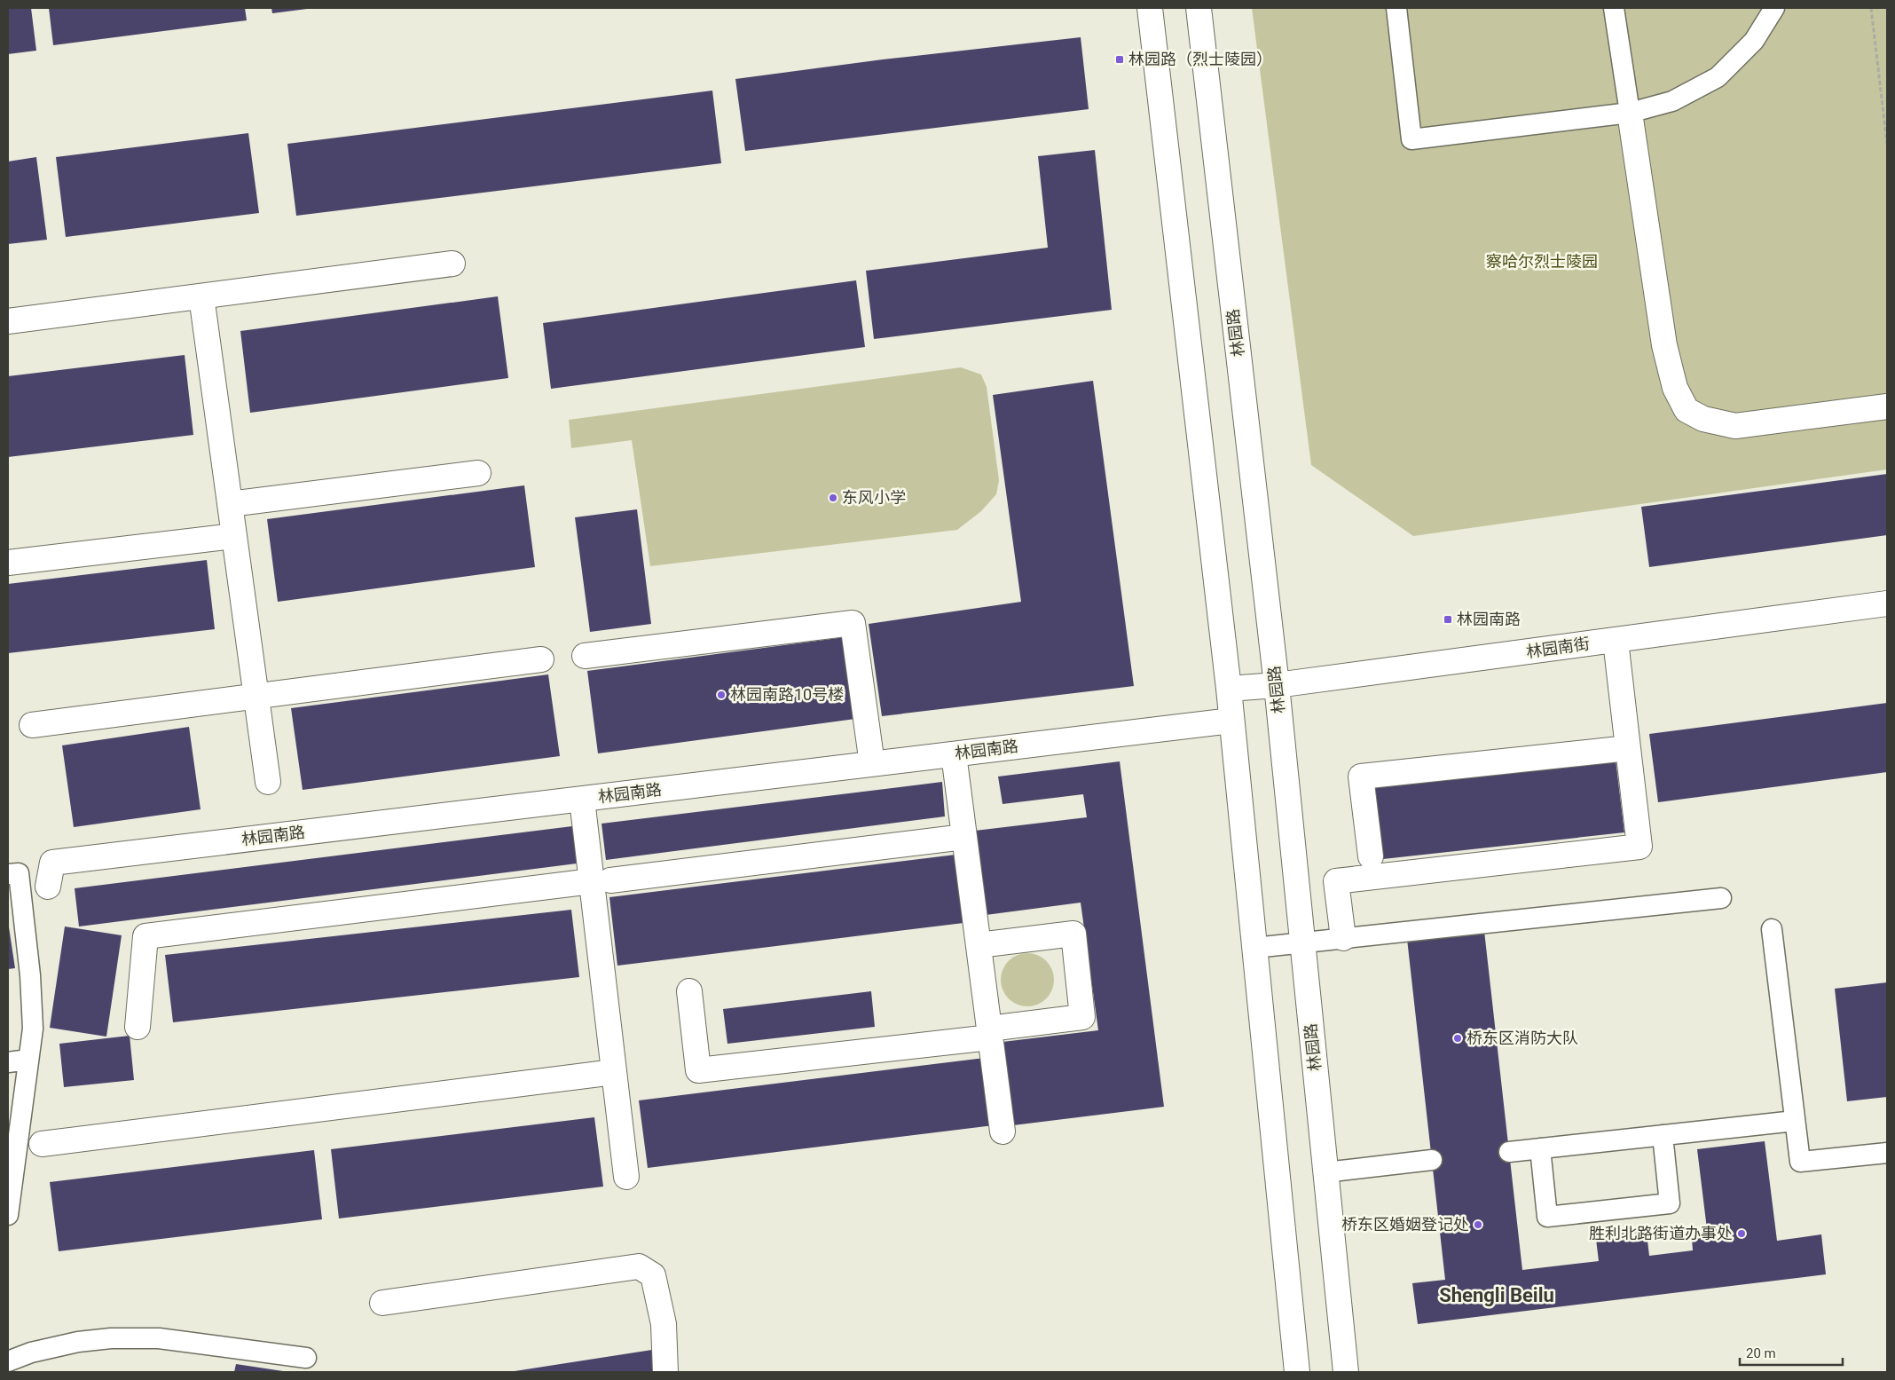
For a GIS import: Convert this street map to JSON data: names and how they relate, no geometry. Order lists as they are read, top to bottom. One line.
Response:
{"streets":{"street":["林园路","林园南街","林园南路"]},"crossings":[["林园路","林园南街"]],"districts":["Shengli Beilu"],"parks":["察哈尔烈士陵园"],"places":{"transit":["林园路（烈士陵园）","林园南路"],"other":["东风小学","林园南路10号楼","桥东区消防大队","桥东区婚姻登记处","胜利北路街道办事处"]},"scale_bar":"20 m"}
